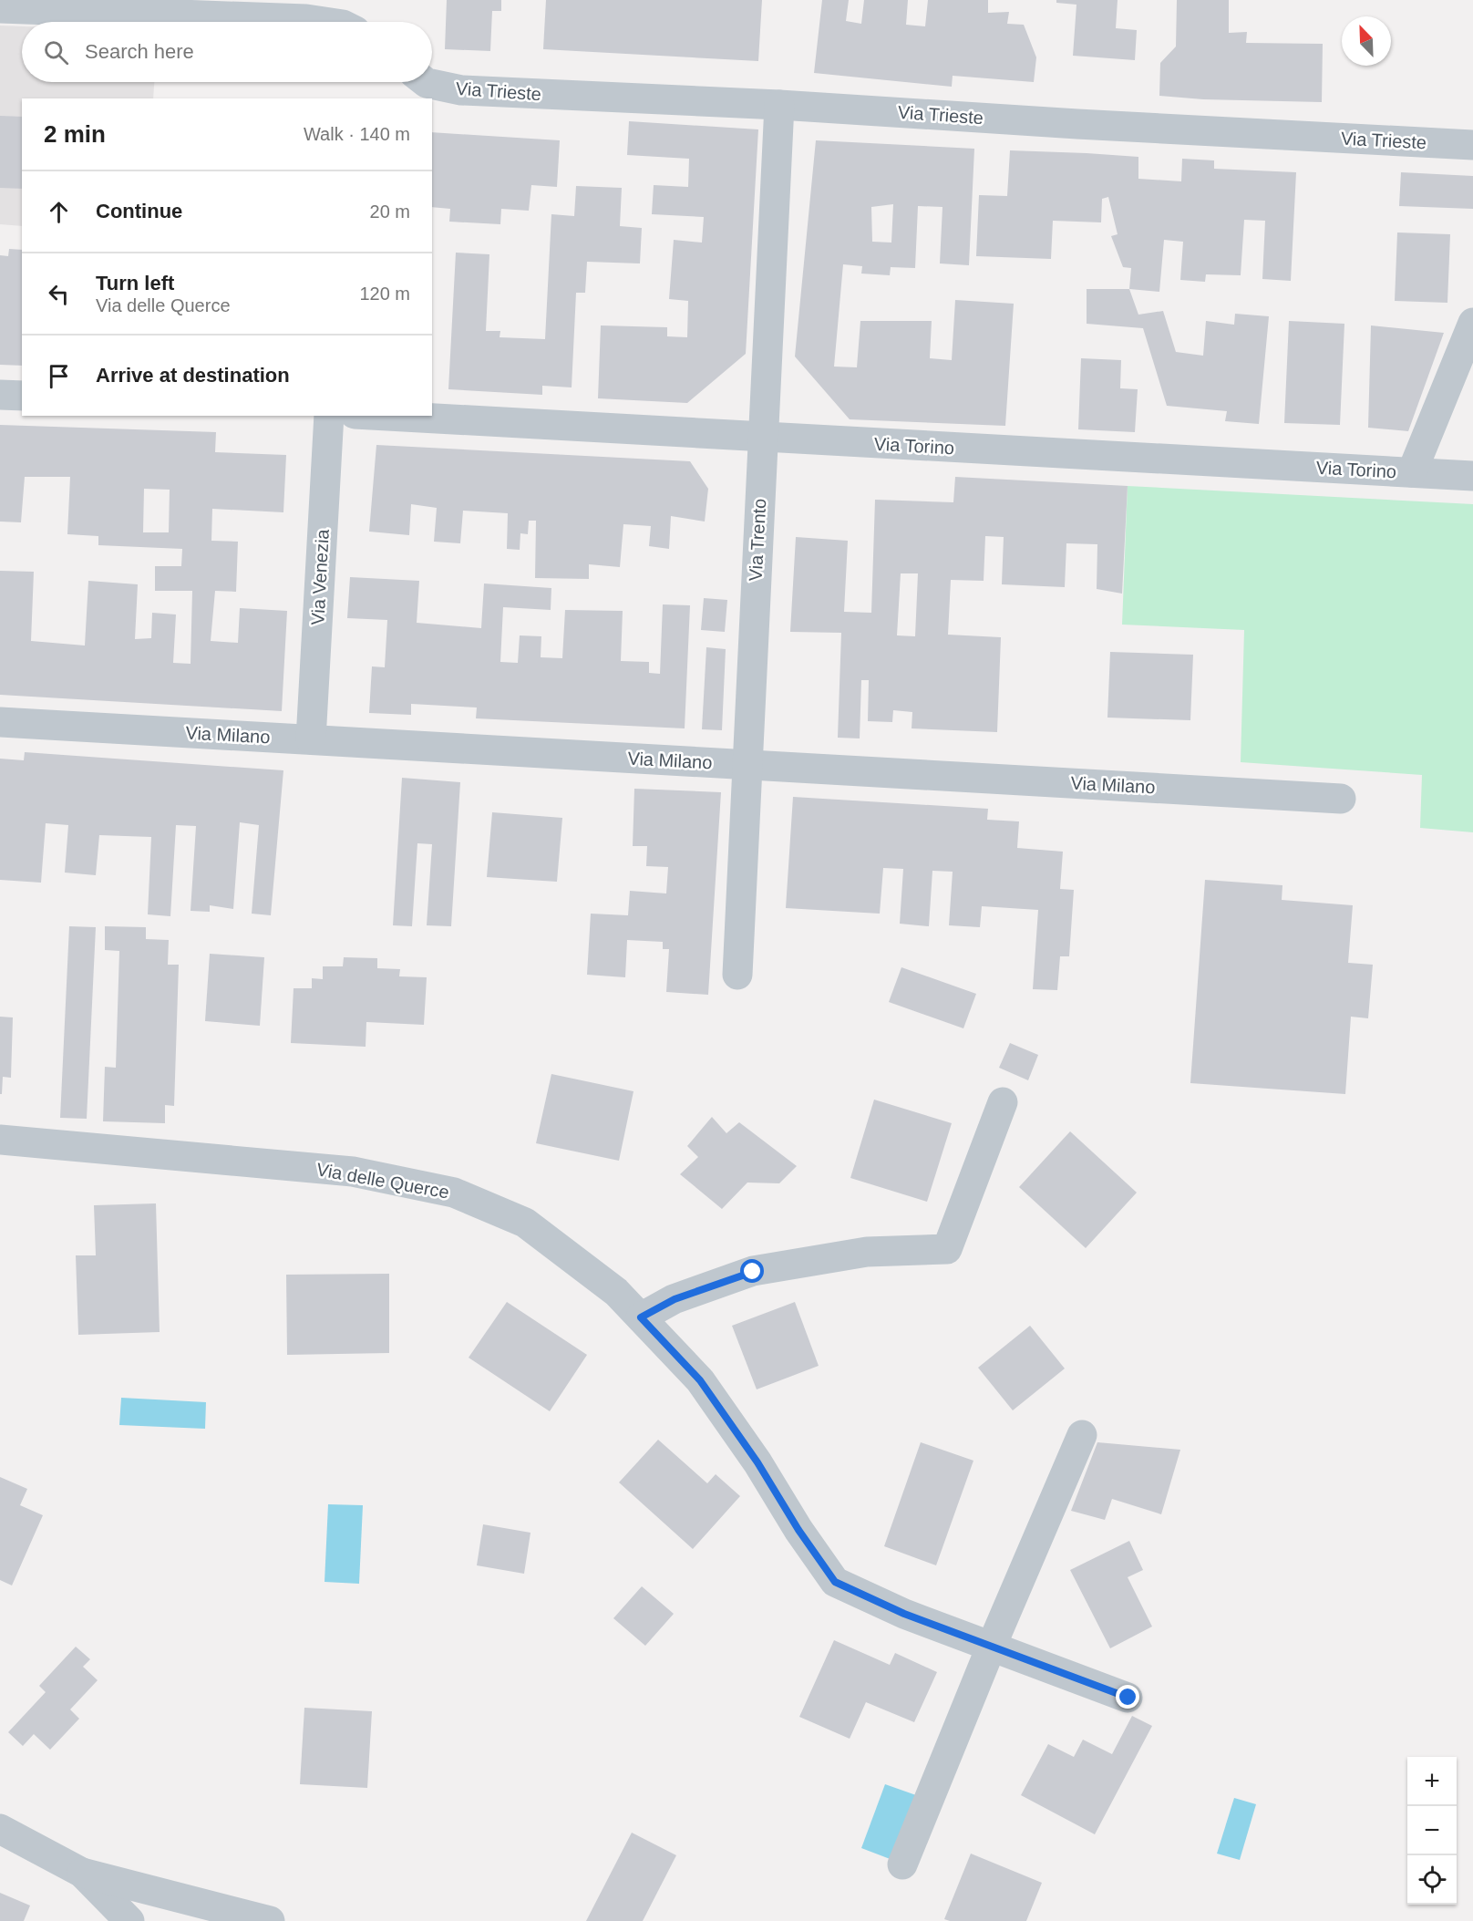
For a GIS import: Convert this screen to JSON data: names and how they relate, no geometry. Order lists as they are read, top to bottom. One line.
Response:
{"streets":{"street":["Via Trieste","Via Torino","Via Trento","Via Venezia","Via Milano","Via delle Querce"]},"crossings":[["Via Trieste","Via Trento"],["Via Torino","Via Trento"],["Via Trento","Via Milano"],["Via Venezia","Via Milano"]],"north":"top left","page":{"search":"Search here","heading":["2 min","Walk · 140 m"],"list":[["Continue","20 m"],["Turn left","Via delle Querce","120 m"],"Arrive at destination"],"map_buttons":["+","−"]}}
